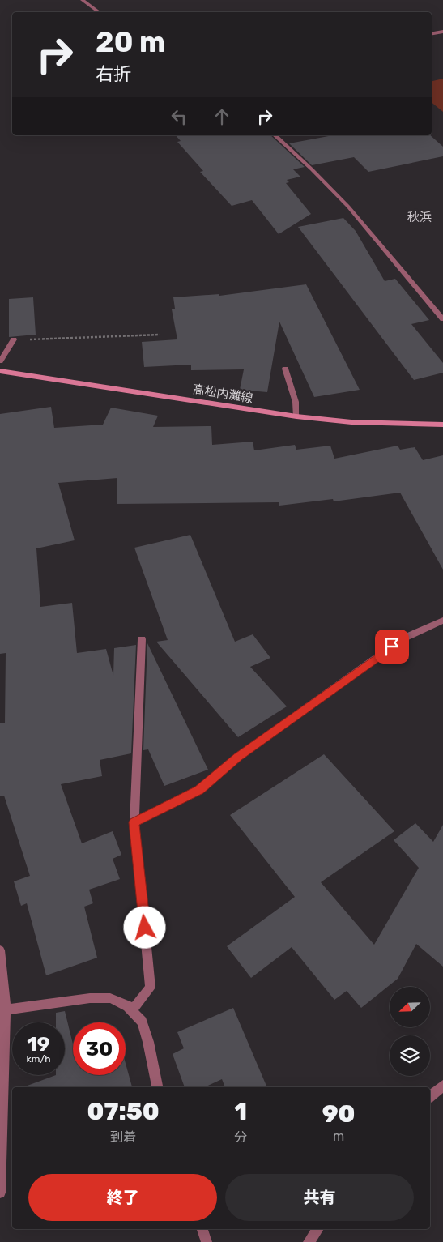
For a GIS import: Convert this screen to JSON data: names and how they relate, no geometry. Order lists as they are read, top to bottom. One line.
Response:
{"streets":{"main road":["高松内灘線"]},"districts":["秋浜"],"north":"bottom left","page":{"turn":["20 m","右折"],"speed":"19 km/h","limit":"30","eta":["07:50","到着","1","分","90","m"],"buttons":["終了","共有"]}}
